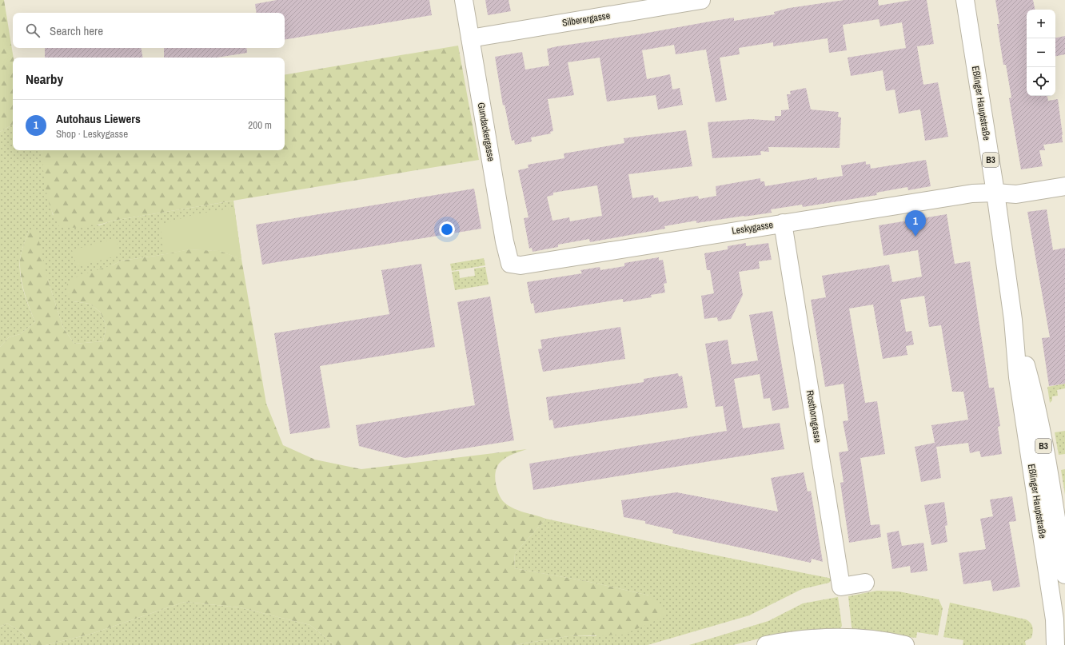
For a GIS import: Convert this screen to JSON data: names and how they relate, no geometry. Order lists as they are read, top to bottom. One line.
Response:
{"streets":{"street":["Silberergasse","Eßlinger Hauptstraße","Gundackergasse","B3","Leskygasse","Rosthorngasse"]},"crossings":[["Silberergasse","Gundackergasse"],["Eßlinger Hauptstraße","Leskygasse"],["Gundackergasse","Leskygasse"],["Leskygasse","Rosthorngasse"]],"page":{"map_buttons":["+","−"],"search":"Search here","heading":"Nearby","list":[{"mark":"1","name":"Autohaus Liewers","note":"Shop · Leskygasse","value":"200 m"}],"pins":"1"}}
